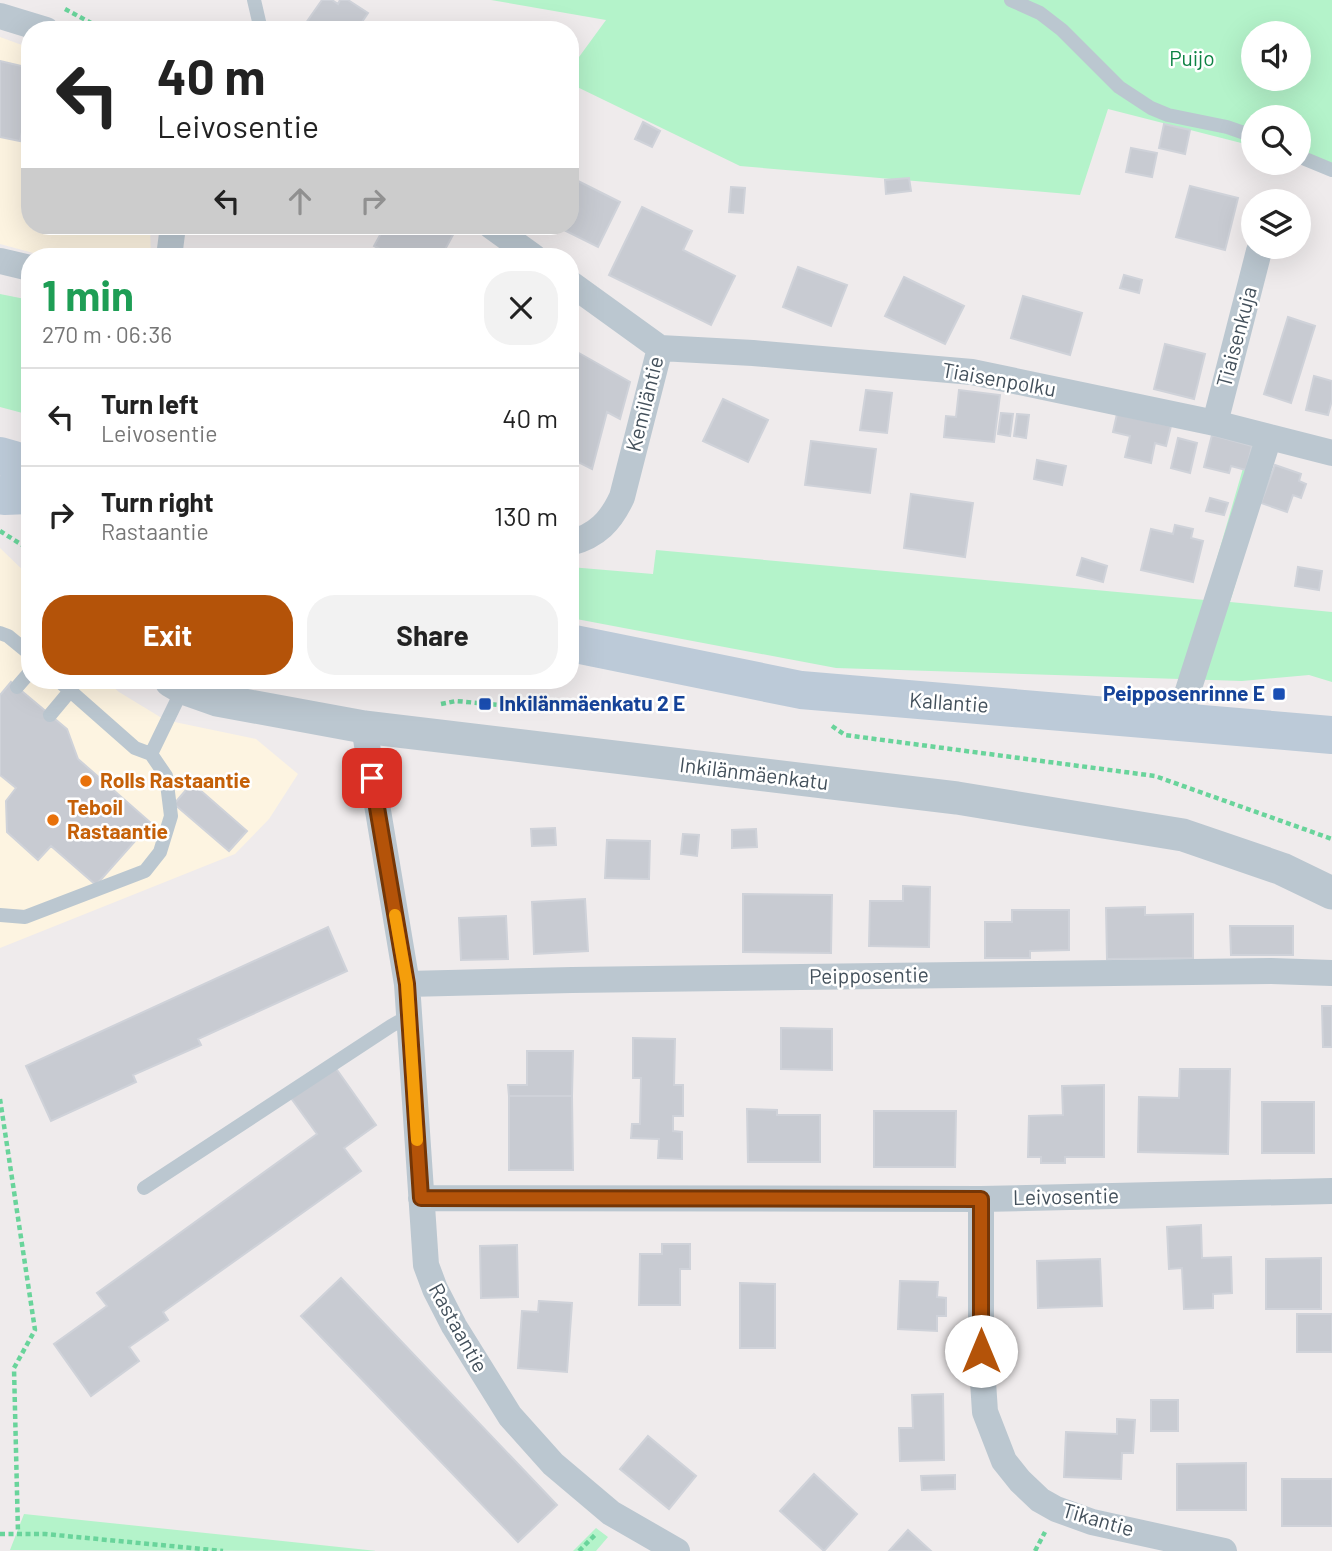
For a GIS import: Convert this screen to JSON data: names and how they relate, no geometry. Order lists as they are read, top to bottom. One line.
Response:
{"streets":{"main road":["Kallantie"],"street":["Tiaisenkuja","Tiaisenpolku","Kemiläntie","Inkilänmäenkatu","Peipposentie","Leivosentie","Rastaantie","Tikantie"]},"crossings":[["Tiaisenkuja","Tiaisenpolku"],["Tiaisenpolku","Kemiläntie"],["Inkilänmäenkatu","Rastaantie"],["Peipposentie","Rastaantie"],["Leivosentie","Rastaantie"],["Leivosentie","Tikantie"]],"parks":["Puijo"],"places":{"transit":["Peipposenrinne E","Inkilänmäenkatu 2 E"],"other":["Rolls Rastaantie","Teboil Rastaantie"]},"page":{"turn":["40 m","Leivosentie"],"heading":["1 min","270 m · 06:36"],"list":[{"name":"Turn left","note":"Leivosentie","value":"40 m"},{"name":"Turn right","note":"Rastaantie","value":"130 m"}],"buttons":["Exit","Share"]}}
